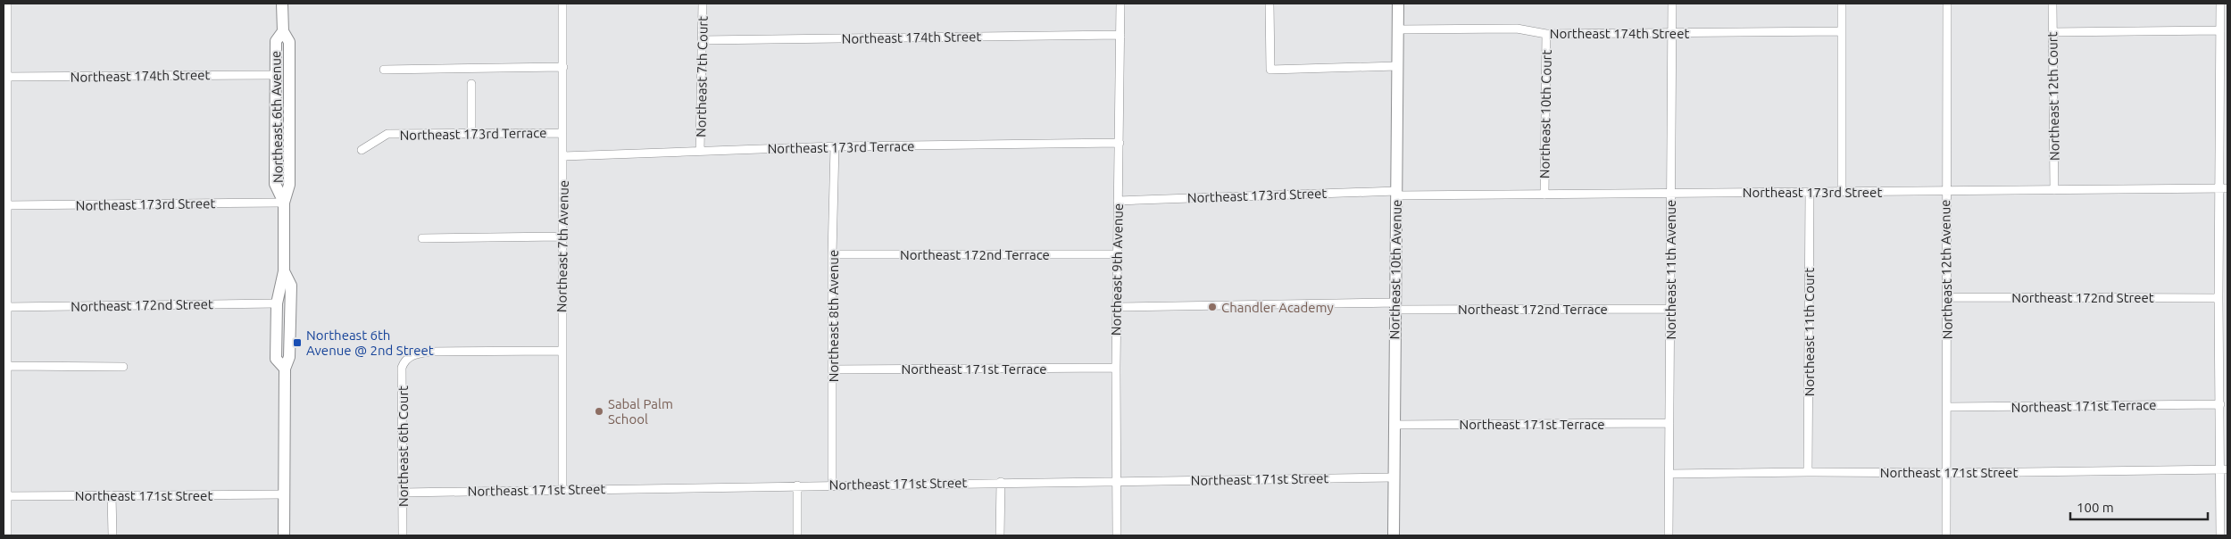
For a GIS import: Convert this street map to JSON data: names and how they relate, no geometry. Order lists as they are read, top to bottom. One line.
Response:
{"streets":{"main road":["Northeast 6th Avenue","Northeast 10th Avenue"],"street":["Northeast 174th Street","Northeast 7th Court","Northeast 12th Court","Northeast 10th Court","Northeast 173rd Terrace","Northeast 173rd Street","Northeast 7th Avenue","Northeast 172nd Terrace","Northeast 9th Avenue","Northeast 11th Avenue","Northeast 12th Avenue","Northeast 172nd Street","Northeast 8th Avenue","Northeast 11th Court","Northeast 171st Terrace","Northeast 6th Court","Northeast 171st Street"]},"crossings":[["Northeast 174th Street","Northeast 7th Court"],["Northeast 174th Street","Northeast 10th Court"],["Northeast 174th Street","Northeast 6th Avenue"],["Northeast 174th Street","Northeast 9th Avenue"],["Northeast 174th Street","Northeast 10th Avenue"],["Northeast 174th Street","Northeast 11th Avenue"],["Northeast 7th Court","Northeast 173rd Terrace"],["Northeast 12th Court","Northeast 173rd Street"],["Northeast 10th Court","Northeast 173rd Street"],["Northeast 6th Avenue","Northeast 173rd Street"],["Northeast 6th Avenue","Northeast 172nd Street"],["Northeast 6th Avenue","Northeast 171st Street"],["Northeast 173rd Terrace","Northeast 7th Avenue"],["Northeast 173rd Terrace","Northeast 9th Avenue"],["Northeast 173rd Terrace","Northeast 8th Avenue"],["Northeast 173rd Street","Northeast 9th Avenue"],["Northeast 173rd Street","Northeast 10th Avenue"],["Northeast 173rd Street","Northeast 11th Avenue"],["Northeast 173rd Street","Northeast 12th Avenue"],["Northeast 173rd Street","Northeast 11th Court"],["Northeast 7th Avenue","Northeast 6th Court"],["Northeast 7th Avenue","Northeast 171st Street"],["Northeast 172nd Terrace","Northeast 9th Avenue"],["Northeast 172nd Terrace","Northeast 10th Avenue"],["Northeast 172nd Terrace","Northeast 11th Avenue"],["Northeast 172nd Terrace","Northeast 8th Avenue"],["Northeast 9th Avenue","Northeast 171st Terrace"],["Northeast 9th Avenue","Northeast 171st Street"],["Northeast 10th Avenue","Northeast 171st Terrace"],["Northeast 10th Avenue","Northeast 171st Street"],["Northeast 11th Avenue","Northeast 171st Terrace"],["Northeast 11th Avenue","Northeast 171st Street"],["Northeast 12th Avenue","Northeast 172nd Street"],["Northeast 12th Avenue","Northeast 171st Terrace"],["Northeast 12th Avenue","Northeast 171st Street"],["Northeast 8th Avenue","Northeast 171st Terrace"],["Northeast 8th Avenue","Northeast 171st Street"],["Northeast 11th Court","Northeast 171st Street"],["Northeast 6th Court","Northeast 171st Street"]],"places":{"other":["Chandler Academy","Sabal Palm School"],"transit":["Northeast 6th Avenue @ 2nd Street"]},"scale_bar":"100 m"}
